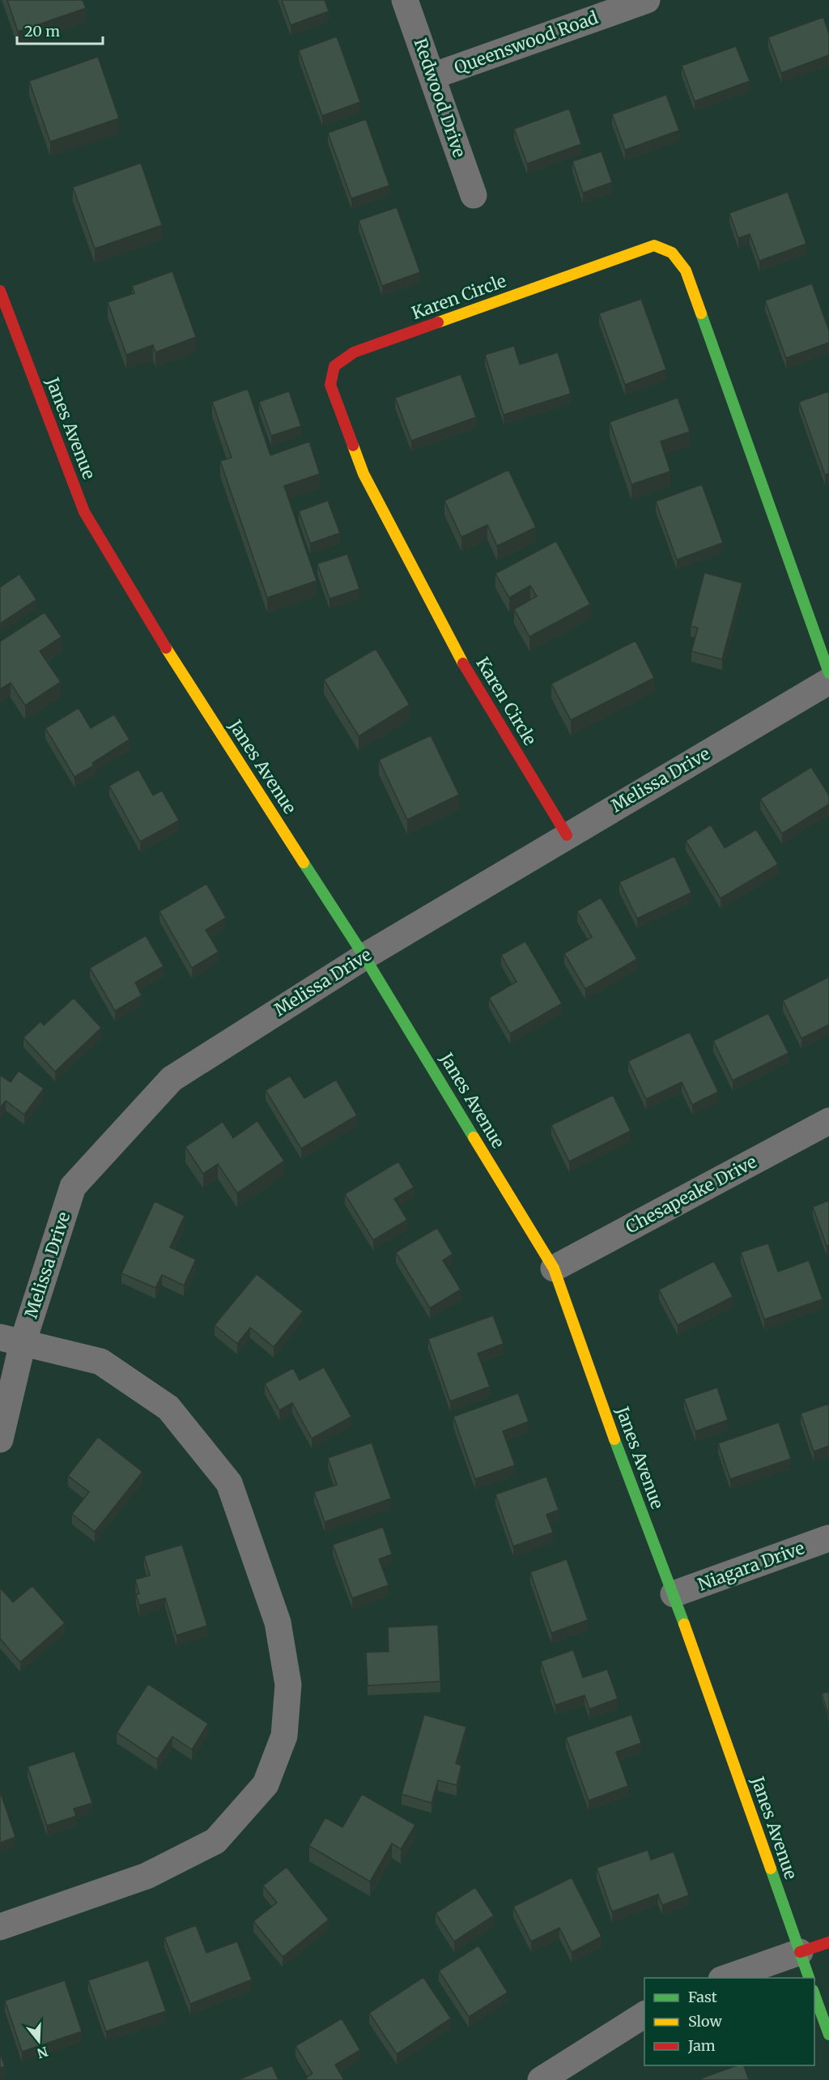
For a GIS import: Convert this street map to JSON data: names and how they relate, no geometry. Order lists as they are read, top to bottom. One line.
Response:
{"streets":{"street":["Queenswood Road","Redwood Drive","Karen Circle","Janes Avenue","Melissa Drive","Chesapeake Drive","Niagara Drive"]},"crossings":[["Queenswood Road","Redwood Drive"],["Karen Circle","Melissa Drive"],["Janes Avenue","Melissa Drive"],["Janes Avenue","Chesapeake Drive"],["Janes Avenue","Niagara Drive"]],"legend":["Fast","Slow","Jam"],"scale_bar":"20 m","north":"bottom"}
